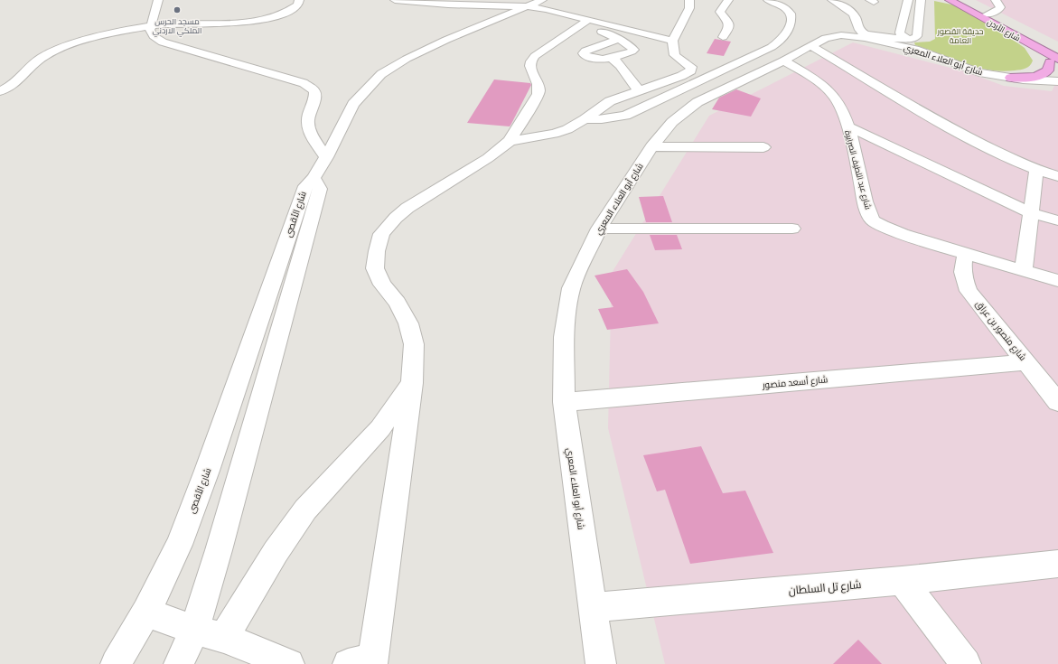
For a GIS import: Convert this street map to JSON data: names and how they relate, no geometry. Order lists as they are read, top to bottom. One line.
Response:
{"streets":{"highway":["شارع الأردن"],"street":["شارع أبو العلاء المعري","شارع عبد اللطيف الصرايرة","شارع الأقصى","شارع منصور بن عراق","شارع أسعد منصور","شارع تل السلطان"]},"crossings":[["شارع أبو العلاء المعري","شارع عبد اللطيف الصرايرة"],["شارع أبو العلاء المعري","شارع أسعد منصور"],["شارع أبو العلاء المعري","شارع تل السلطان"],["شارع عبد اللطيف الصرايرة","شارع منصور بن عراق"],["شارع منصور بن عراق","شارع أسعد منصور"]],"parks":["حديقة القصور العامة"],"places":["مسجد الحرس الملكي الاردني"]}
